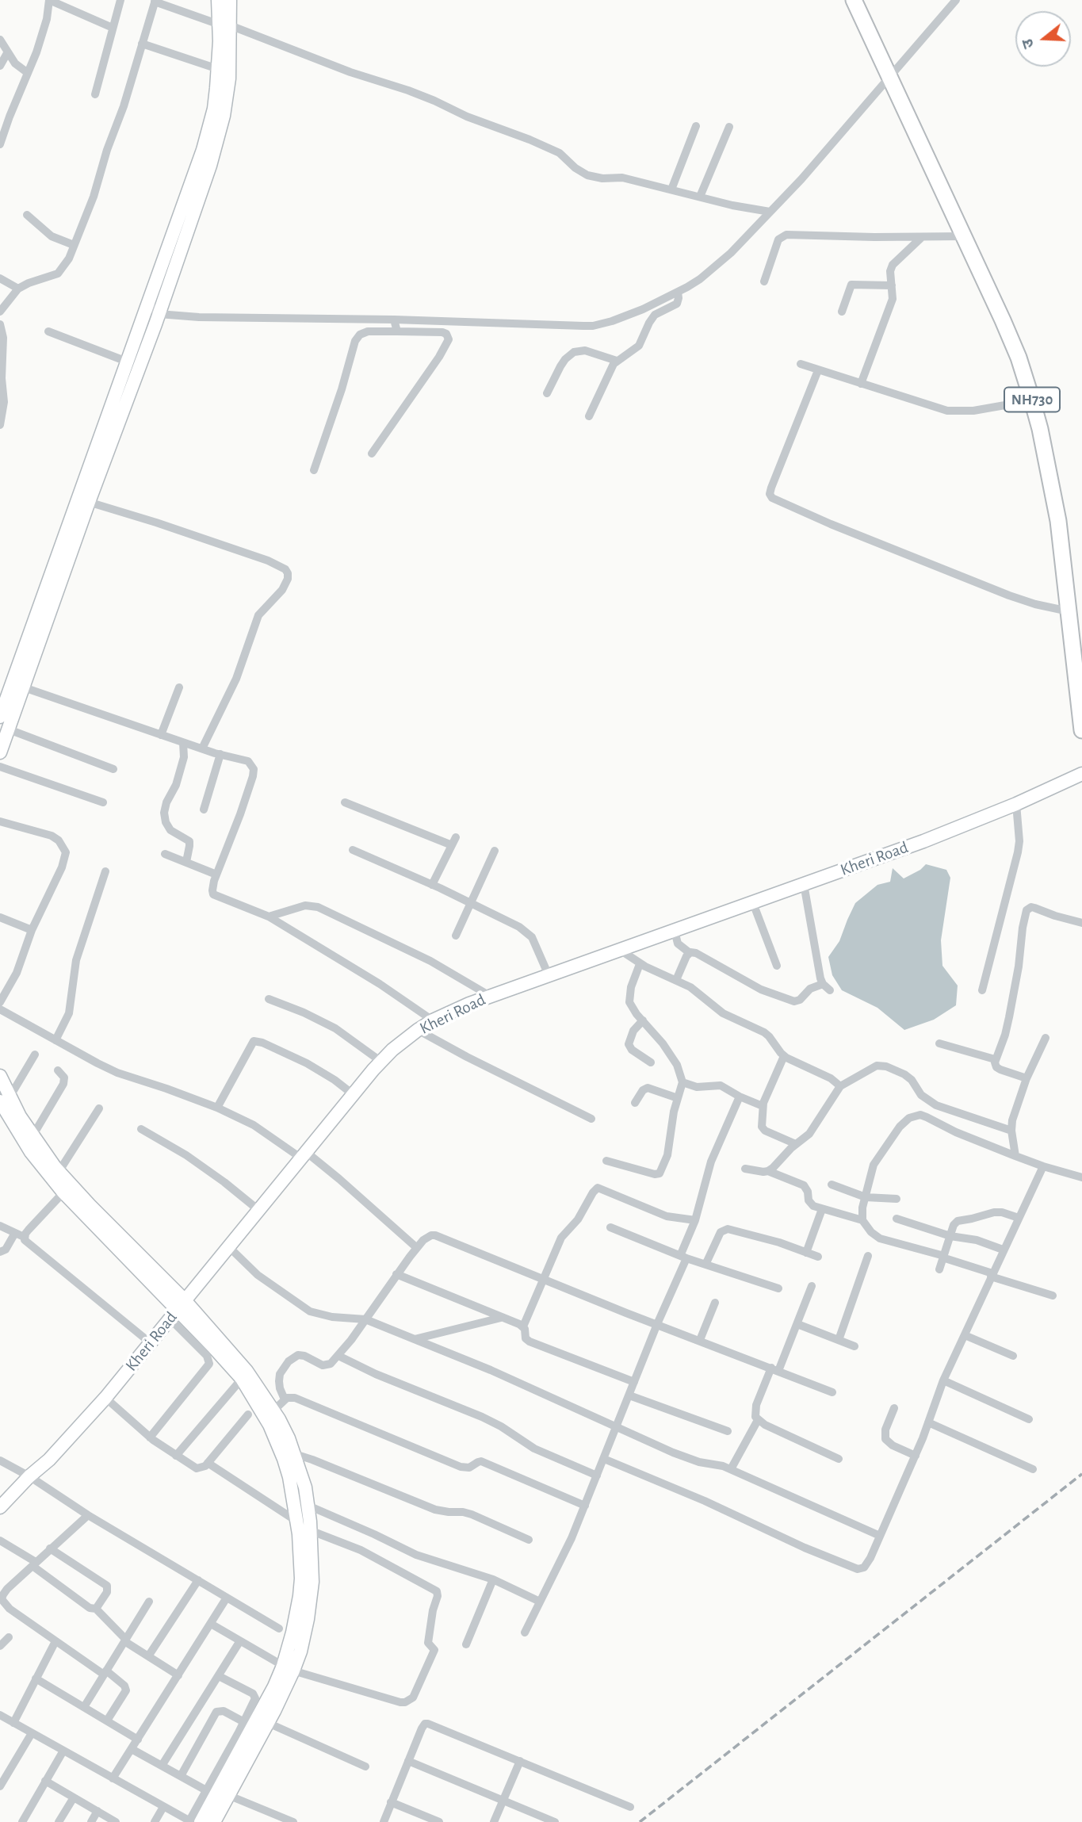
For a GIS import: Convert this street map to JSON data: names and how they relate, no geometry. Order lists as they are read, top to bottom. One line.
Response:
{"streets":{"highway":["NH730"],"street":["Kheri Road"]},"north":"left"}
